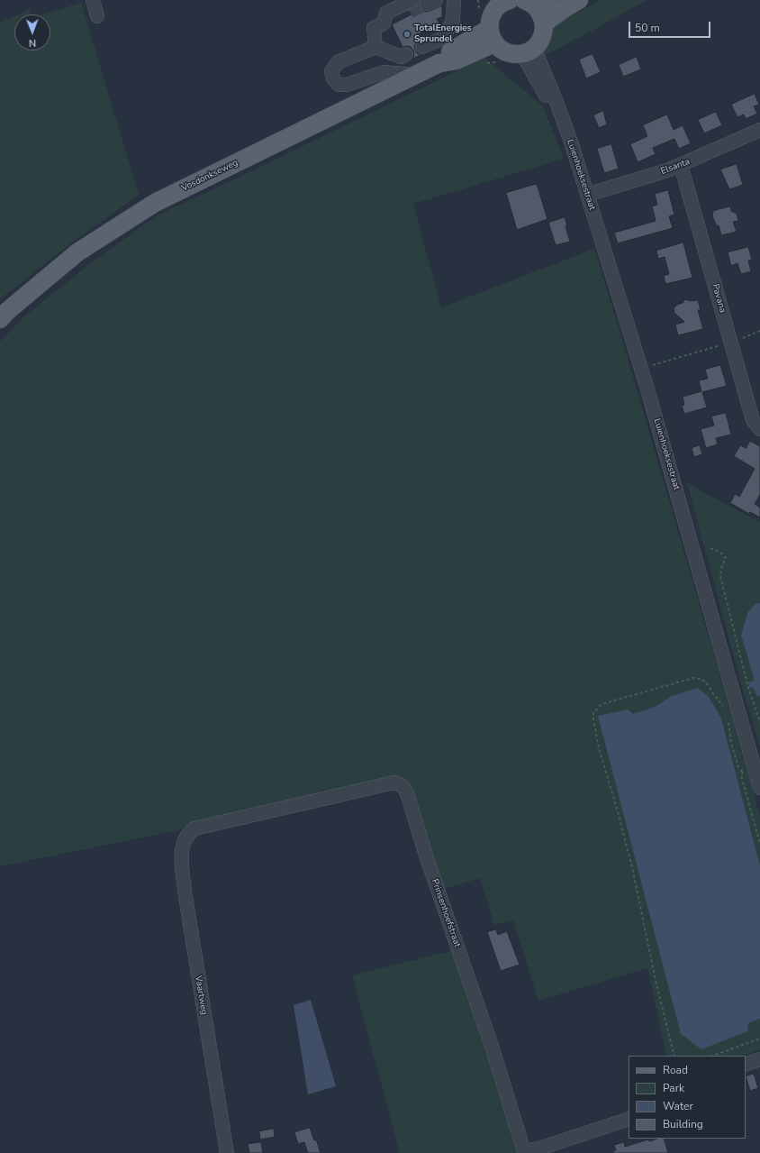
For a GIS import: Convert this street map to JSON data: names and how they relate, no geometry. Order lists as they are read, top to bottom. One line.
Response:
{"streets":{"main road":["Vosdonkseweg"],"street":["Elsanta","Luienhoeksestraat","Pavana","Prinsenhoefstraat","Vaartweg"]},"crossings":[["Elsanta","Luienhoeksestraat"],["Elsanta","Pavana"],["Prinsenhoefstraat","Vaartweg"]],"places":["TotalEnergies Sprundel"],"legend":["Road","Park","Water","Building"],"scale_bar":"50 m","north":"bottom"}
